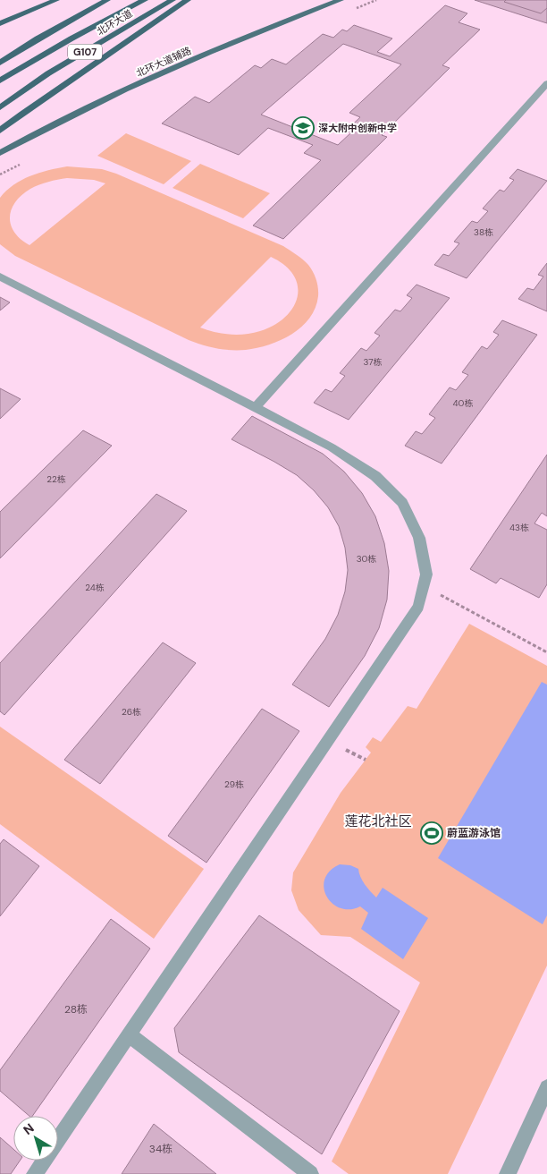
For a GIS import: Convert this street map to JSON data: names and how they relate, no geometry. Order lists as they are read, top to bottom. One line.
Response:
{"streets":{"highway":["北环大道","G107"],"main road":["北环大道辅路"]},"districts":["莲花北社区"],"places":{"school or university":["深大附中创新中学"],"sports":["蔚蓝游泳馆"]},"house_numbers":["38栋","37栋","40栋","22栋","43栋","30栋","24栋","26栋","29栋","28栋","34栋"],"north":"top left"}
